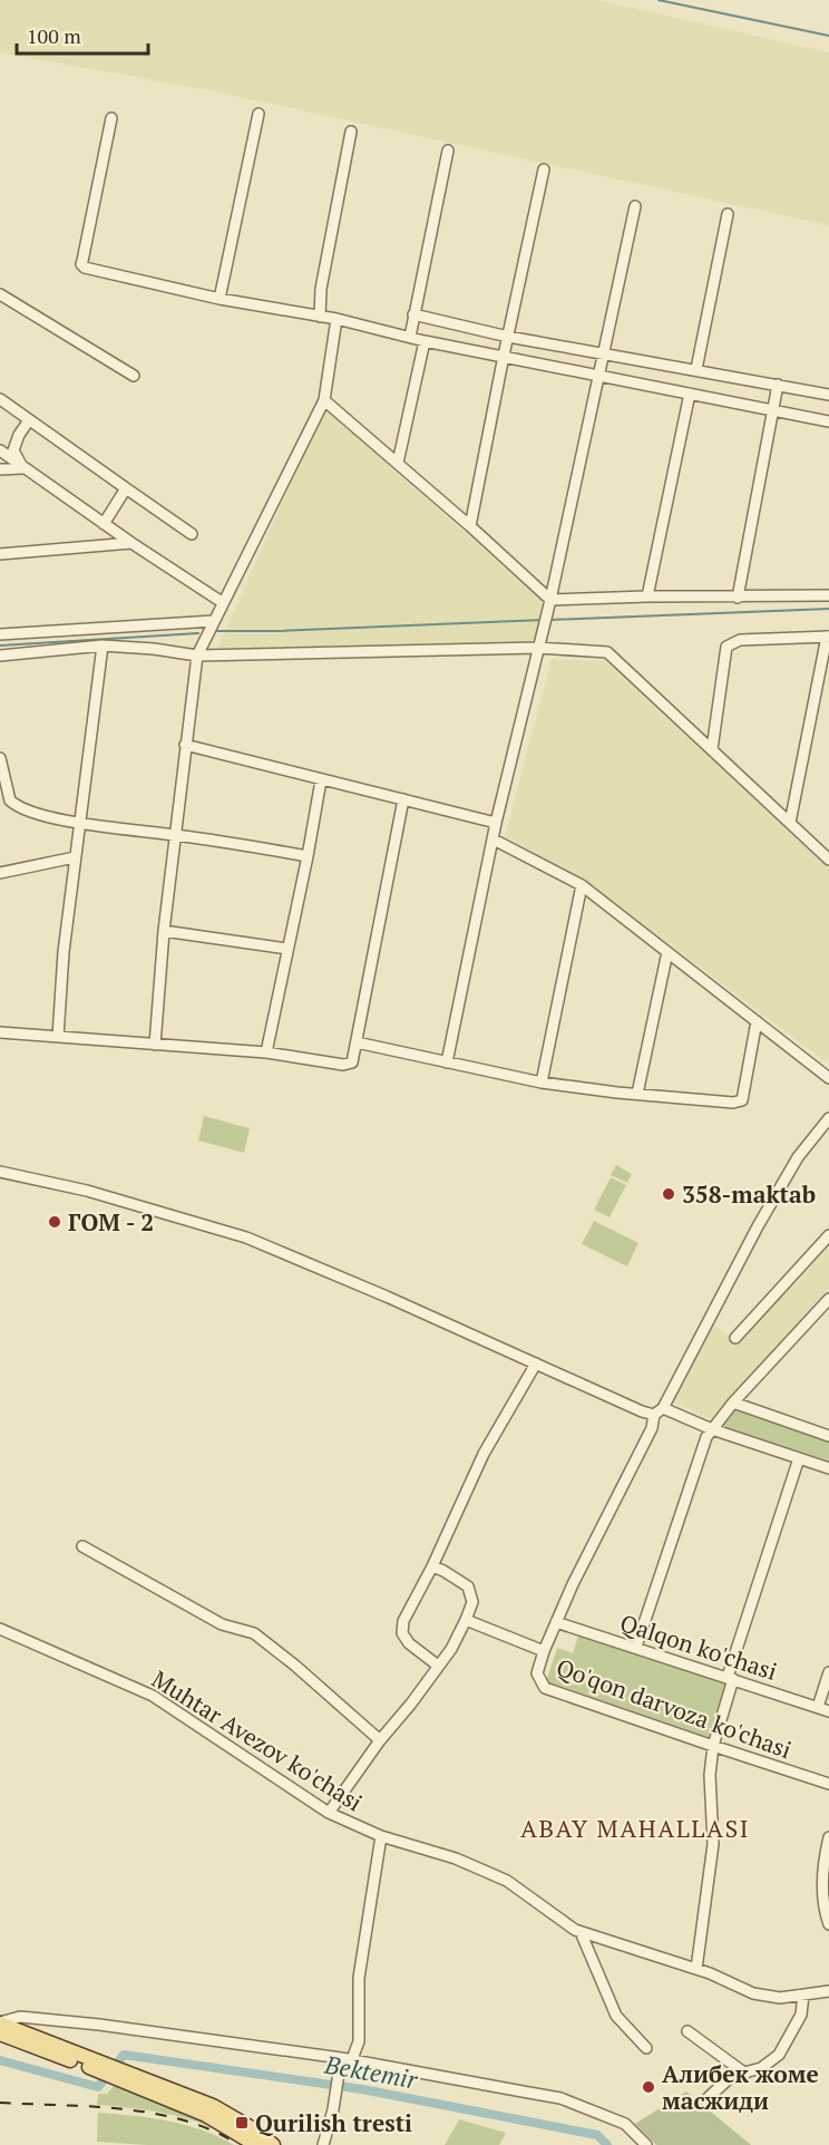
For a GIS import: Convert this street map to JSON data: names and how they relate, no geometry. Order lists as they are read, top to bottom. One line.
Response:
{"streets":{"street":["Qalqon ko'chasi","Qo'qon darvoza ko'chasi","Muhtar Avezov ko'chasi"]},"districts":["ABAY MAHALLASI"],"water":["Bektemir"],"places":{"other":["358-maktab","ГОМ - 2","Алибек жоме масжиди"],"transit":["Qurilish tresti"]},"scale_bar":"100 m"}
